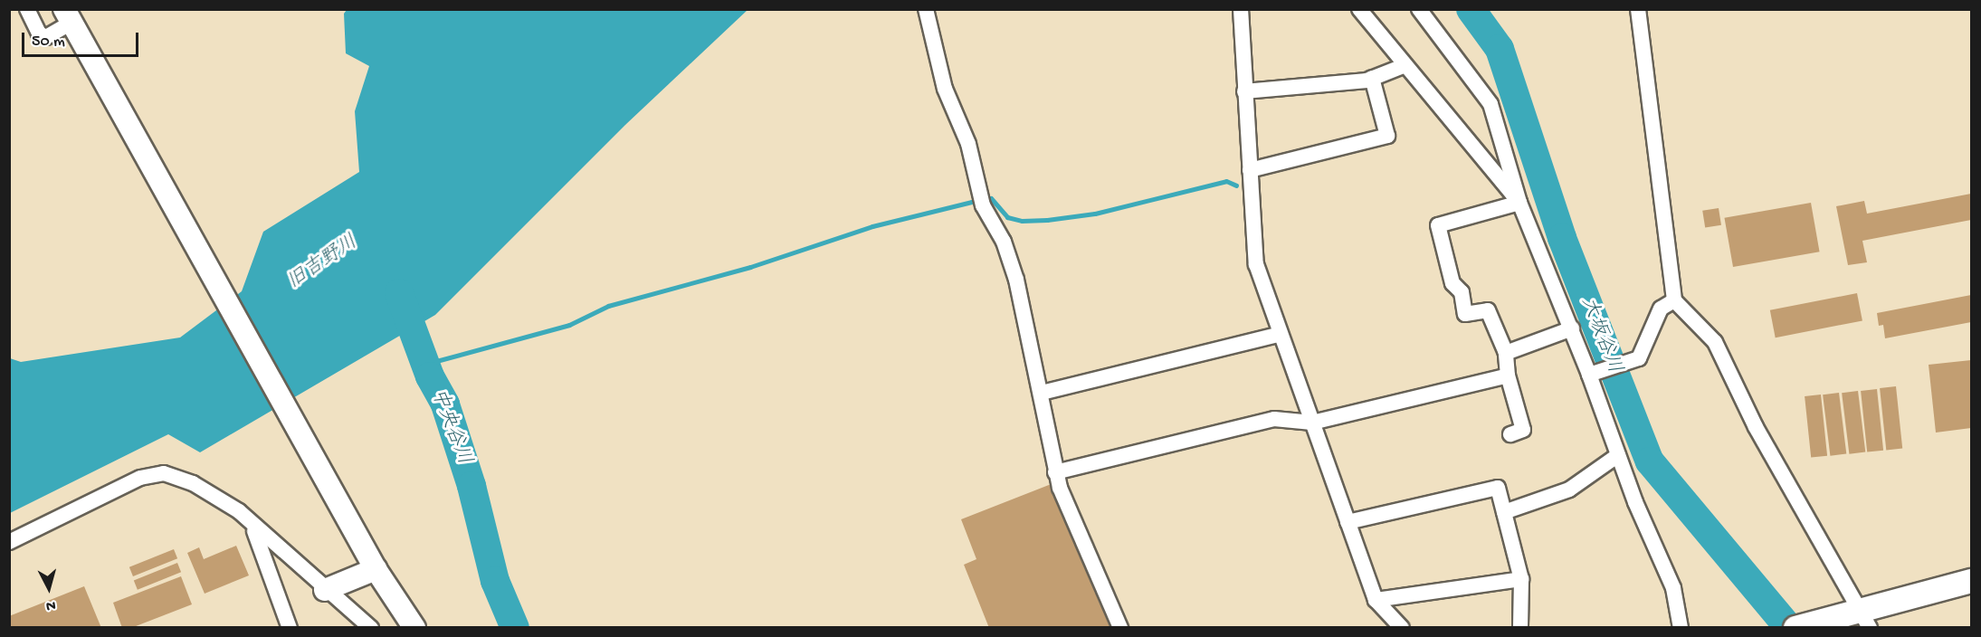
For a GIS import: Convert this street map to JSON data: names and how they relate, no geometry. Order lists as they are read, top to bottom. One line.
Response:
{"water":["旧吉野川","大坂谷川","中央谷川"],"scale_bar":"50 m","north":"bottom"}
